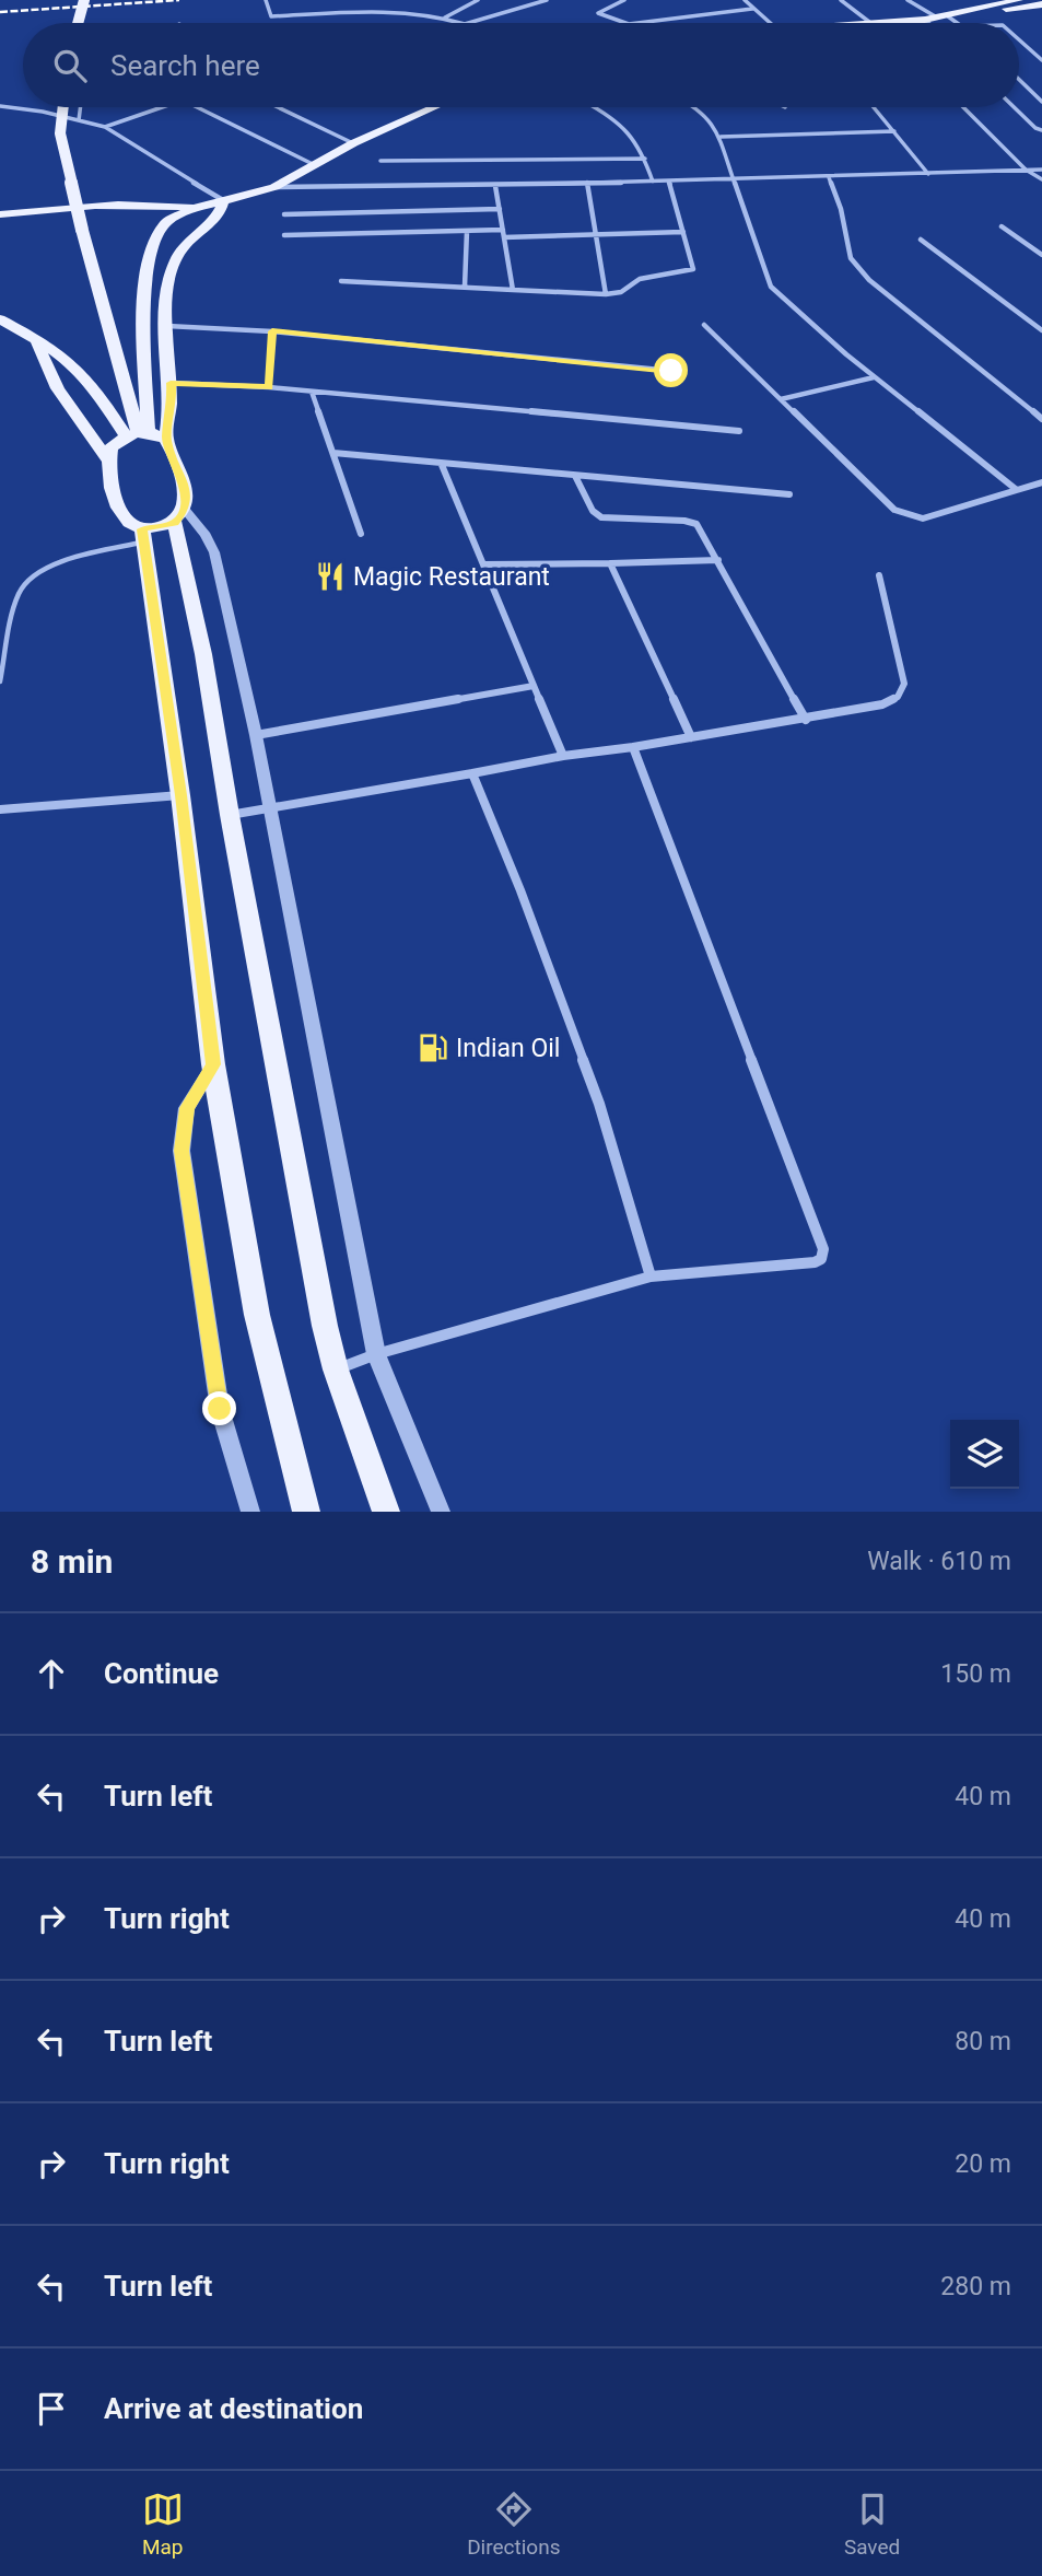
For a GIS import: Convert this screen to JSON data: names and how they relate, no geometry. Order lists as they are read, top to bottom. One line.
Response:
{"places":{"restaurant":["Magic Restaurant"],"fuel station":["Indian Oil"]},"page":{"search":"Search here","heading":["8 min","Walk · 610 m"],"list":[["Continue","150 m"],["Turn left","40 m"],["Turn right","40 m"],["Turn left","80 m"],["Turn right","20 m"],["Turn left","280 m"],"Arrive at destination"],"nav":["Map","Directions","Saved"]}}
